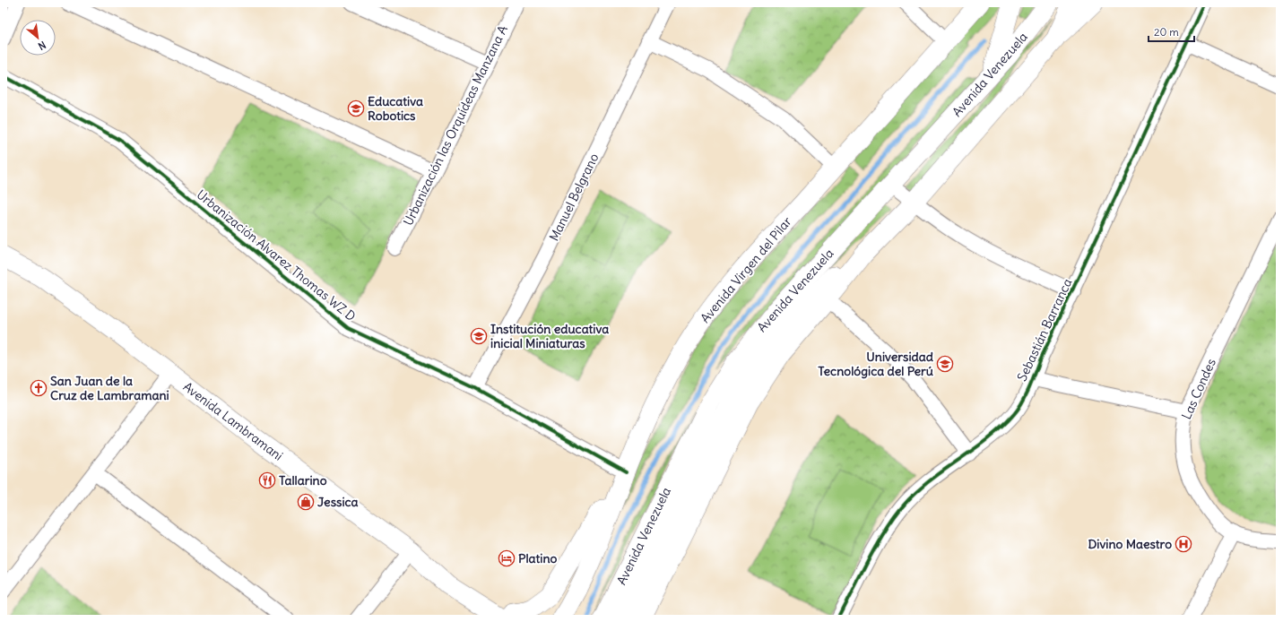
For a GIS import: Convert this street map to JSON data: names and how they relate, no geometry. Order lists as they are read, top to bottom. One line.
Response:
{"streets":{"main road":["Avenida Venezuela","Avenida Virgen del Pilar","Avenida Lambramani"],"street":["Urbanización las Orquídeas Manzana A","Manuel Belgrano","Urbanización Alvarez Thomas WZ D","Sebastián Barranca","Las Condes"]},"crossings":[["Manuel Belgrano","Urbanización Alvarez Thomas WZ D"],["Urbanización Alvarez Thomas WZ D","Avenida Virgen del Pilar"]],"places":{"school or university":["Educativa Robotics","Institución educativa inicial Miniaturas","Universidad Tecnológica del Perú"],"church":["San Juan de la Cruz de Lambramani"],"restaurant":["Tallarino"],"shop":["Jessica"],"hospital":["Divino Maestro"],"hotel":["Platino"]},"scale_bar":"20 m","north":"bottom right"}
